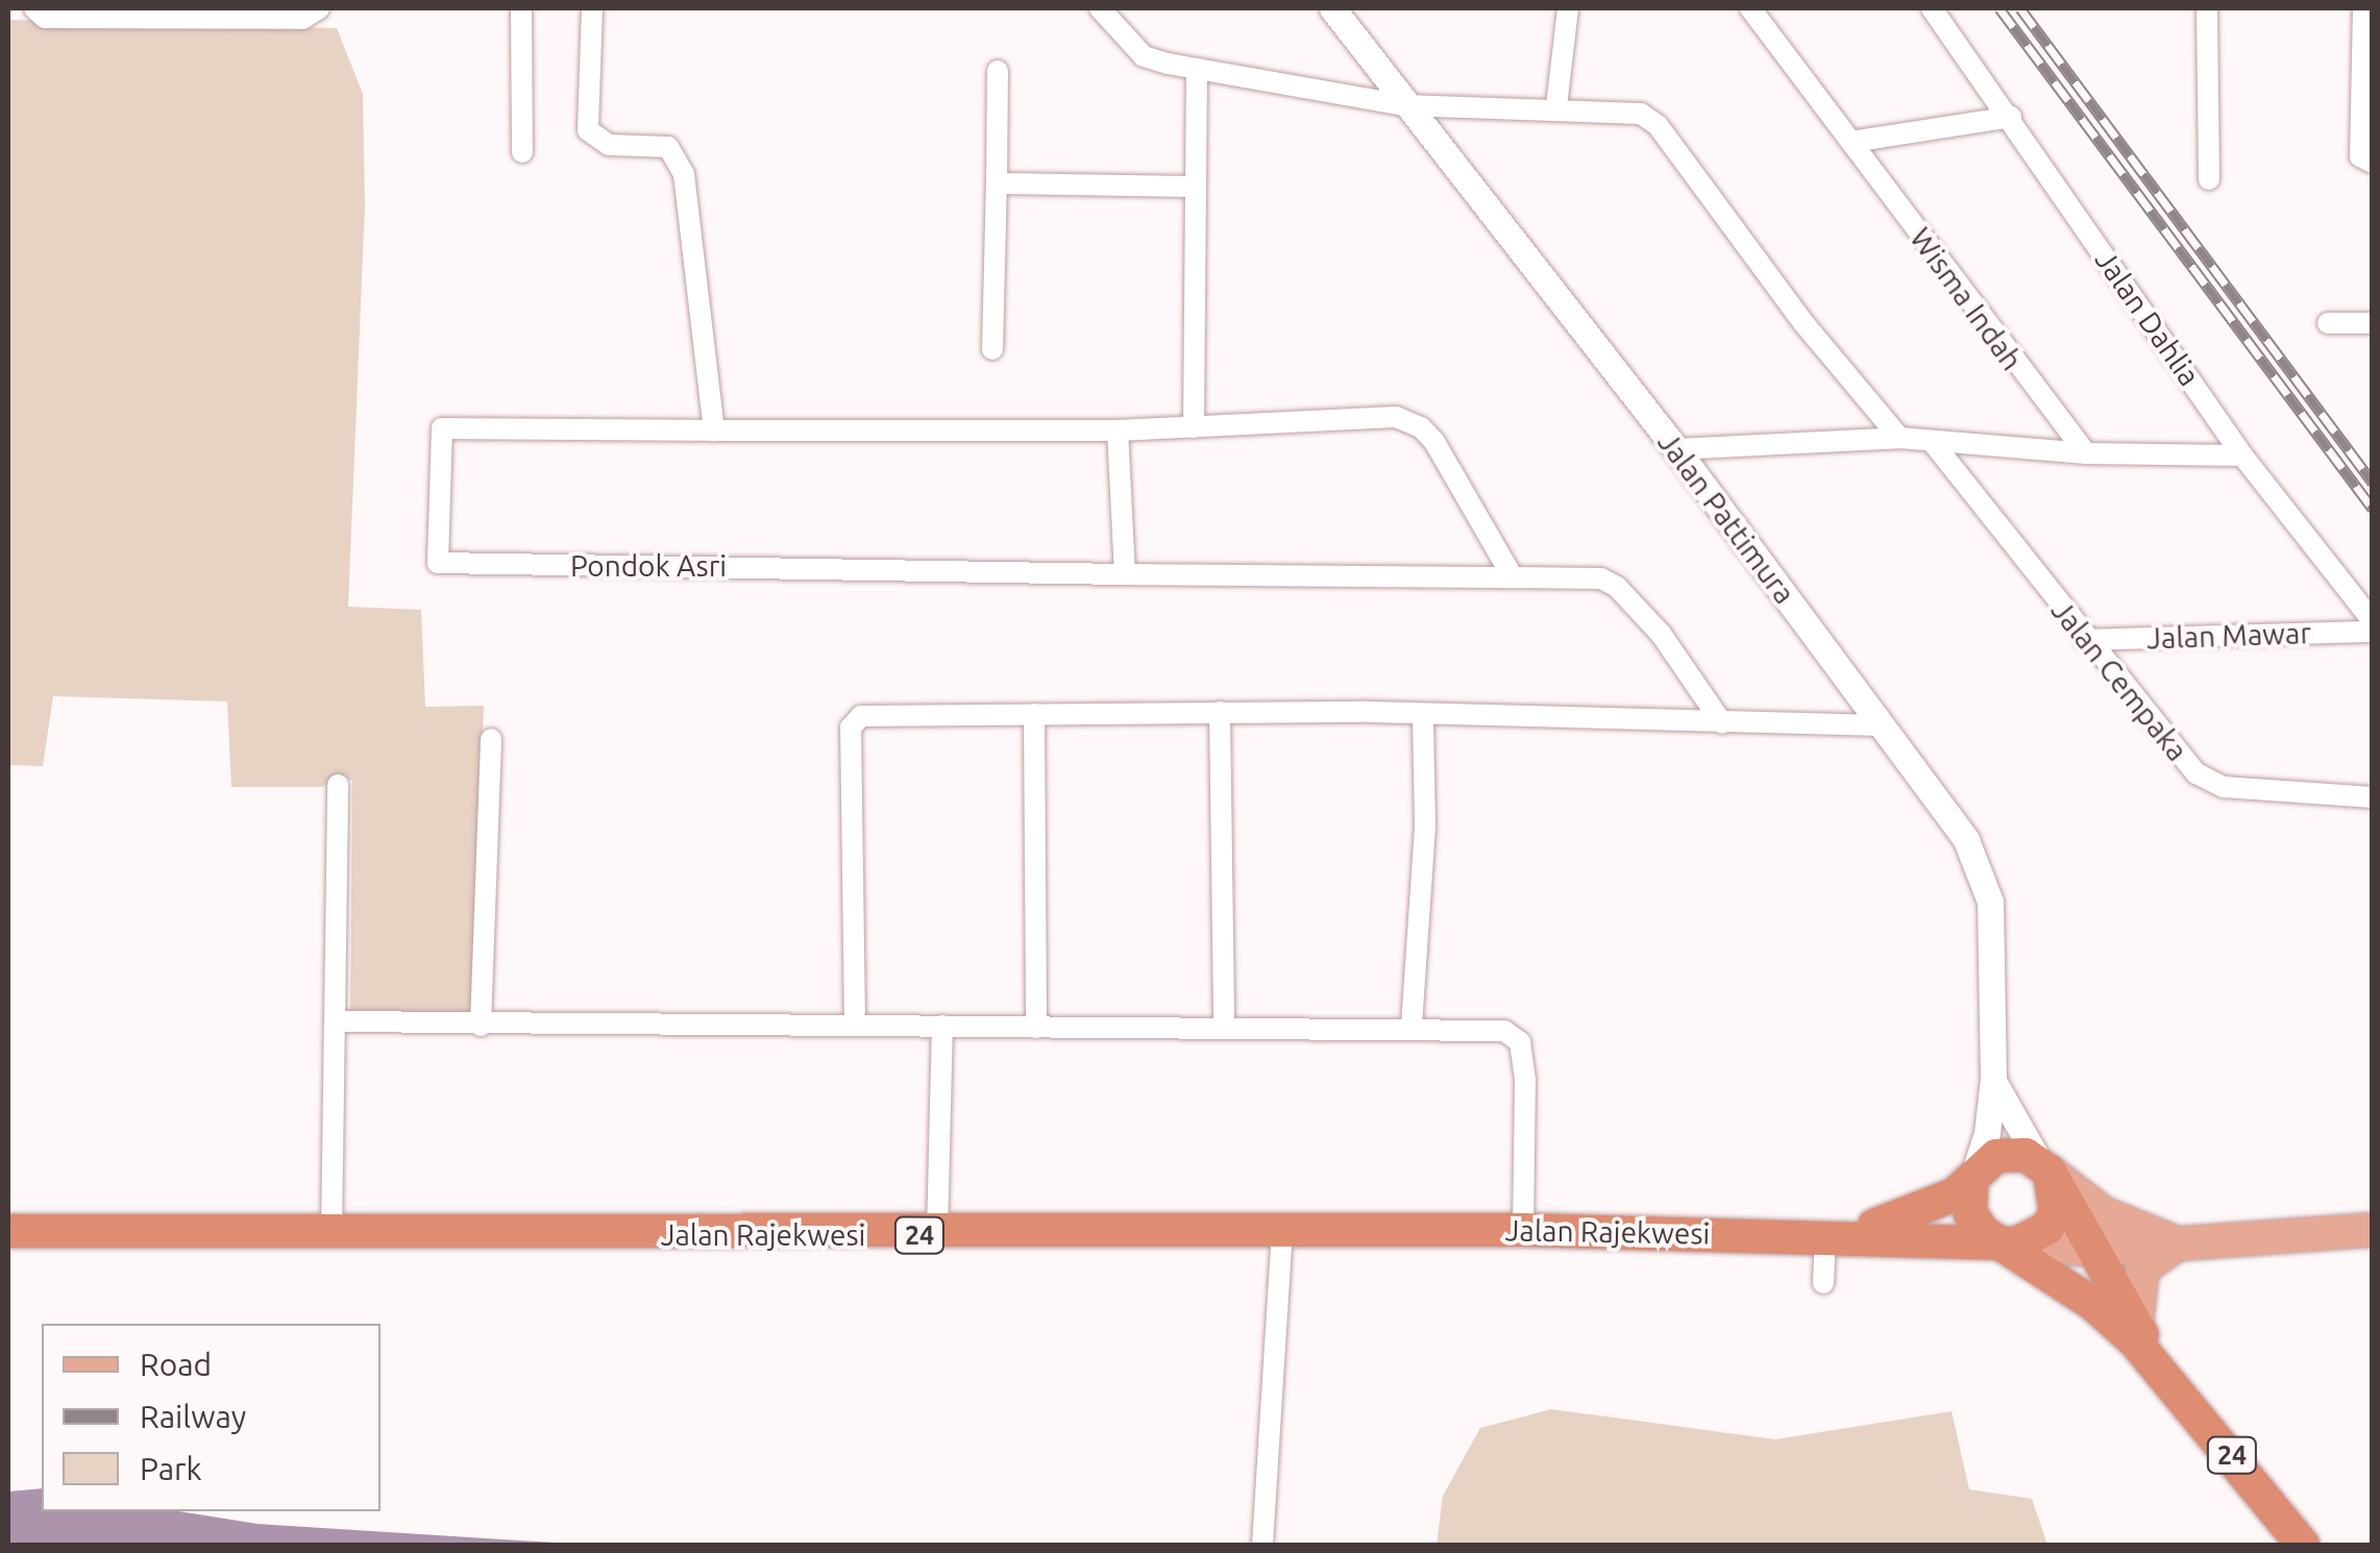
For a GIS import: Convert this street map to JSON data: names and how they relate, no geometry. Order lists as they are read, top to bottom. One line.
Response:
{"streets":{"highway":["Jalan Rajekwesi","24"],"street":["Wisma Indah","Jalan Dahlia","Jalan Pattimura","Pondok Asri","Jalan Mawar","Jalan Cempaka"]},"crossings":[["Jalan Mawar","Jalan Cempaka"],["Jalan Rajekwesi","24"]],"legend":["Road","Railway","Park"]}
